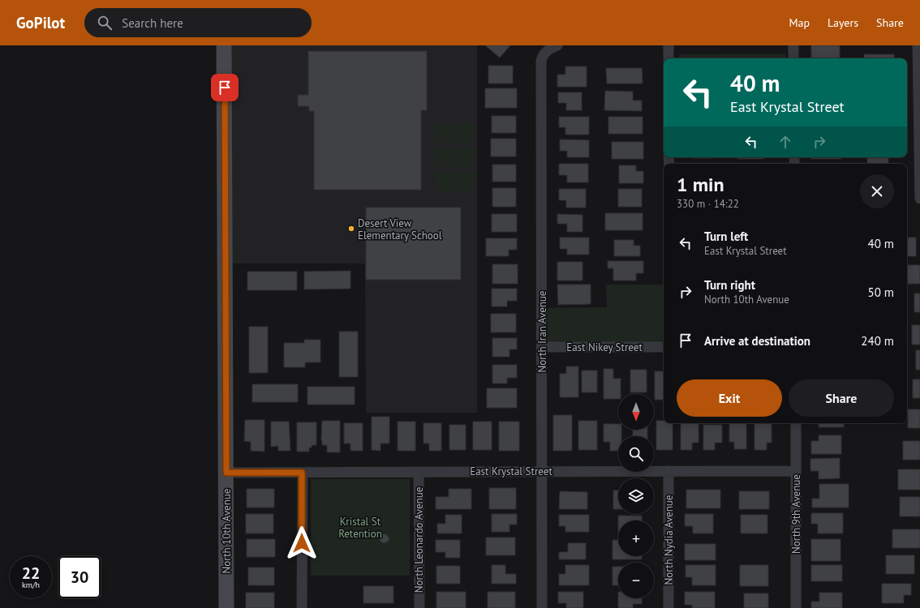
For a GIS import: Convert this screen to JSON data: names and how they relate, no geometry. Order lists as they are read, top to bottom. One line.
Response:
{"streets":{"main road":["North 10th Avenue"],"street":["North Iran Avenue","East Nikey Street","East Krystal Street","North 9th Avenue","North Leonardo Avenue","North Nydia Avenue"]},"crossings":[["North Iran Avenue","East Nikey Street"],["North Iran Avenue","East Krystal Street"],["East Krystal Street","North 9th Avenue"],["East Krystal Street","North 10th Avenue"],["East Krystal Street","North Leonardo Avenue"],["East Krystal Street","North Nydia Avenue"]],"parks":["Kristal St Retention"],"places":["Desert View Elementary School"],"north":"bottom","page":{"header":"GoPilot","search":"Search here","nav":["Map","Layers","Share"],"turn":["40 m","East Krystal Street"],"heading":["1 min","330 m · 14:22"],"list":[{"name":"Turn left","note":"East Krystal Street","value":"40 m"},{"name":"Turn right","note":"North 10th Avenue","value":"50 m"},{"name":"Arrive at destination","value":"240 m"}],"buttons":["Exit","Share"],"map_buttons":["+","−"],"speed":"22 km/h","limit":"30"}}
